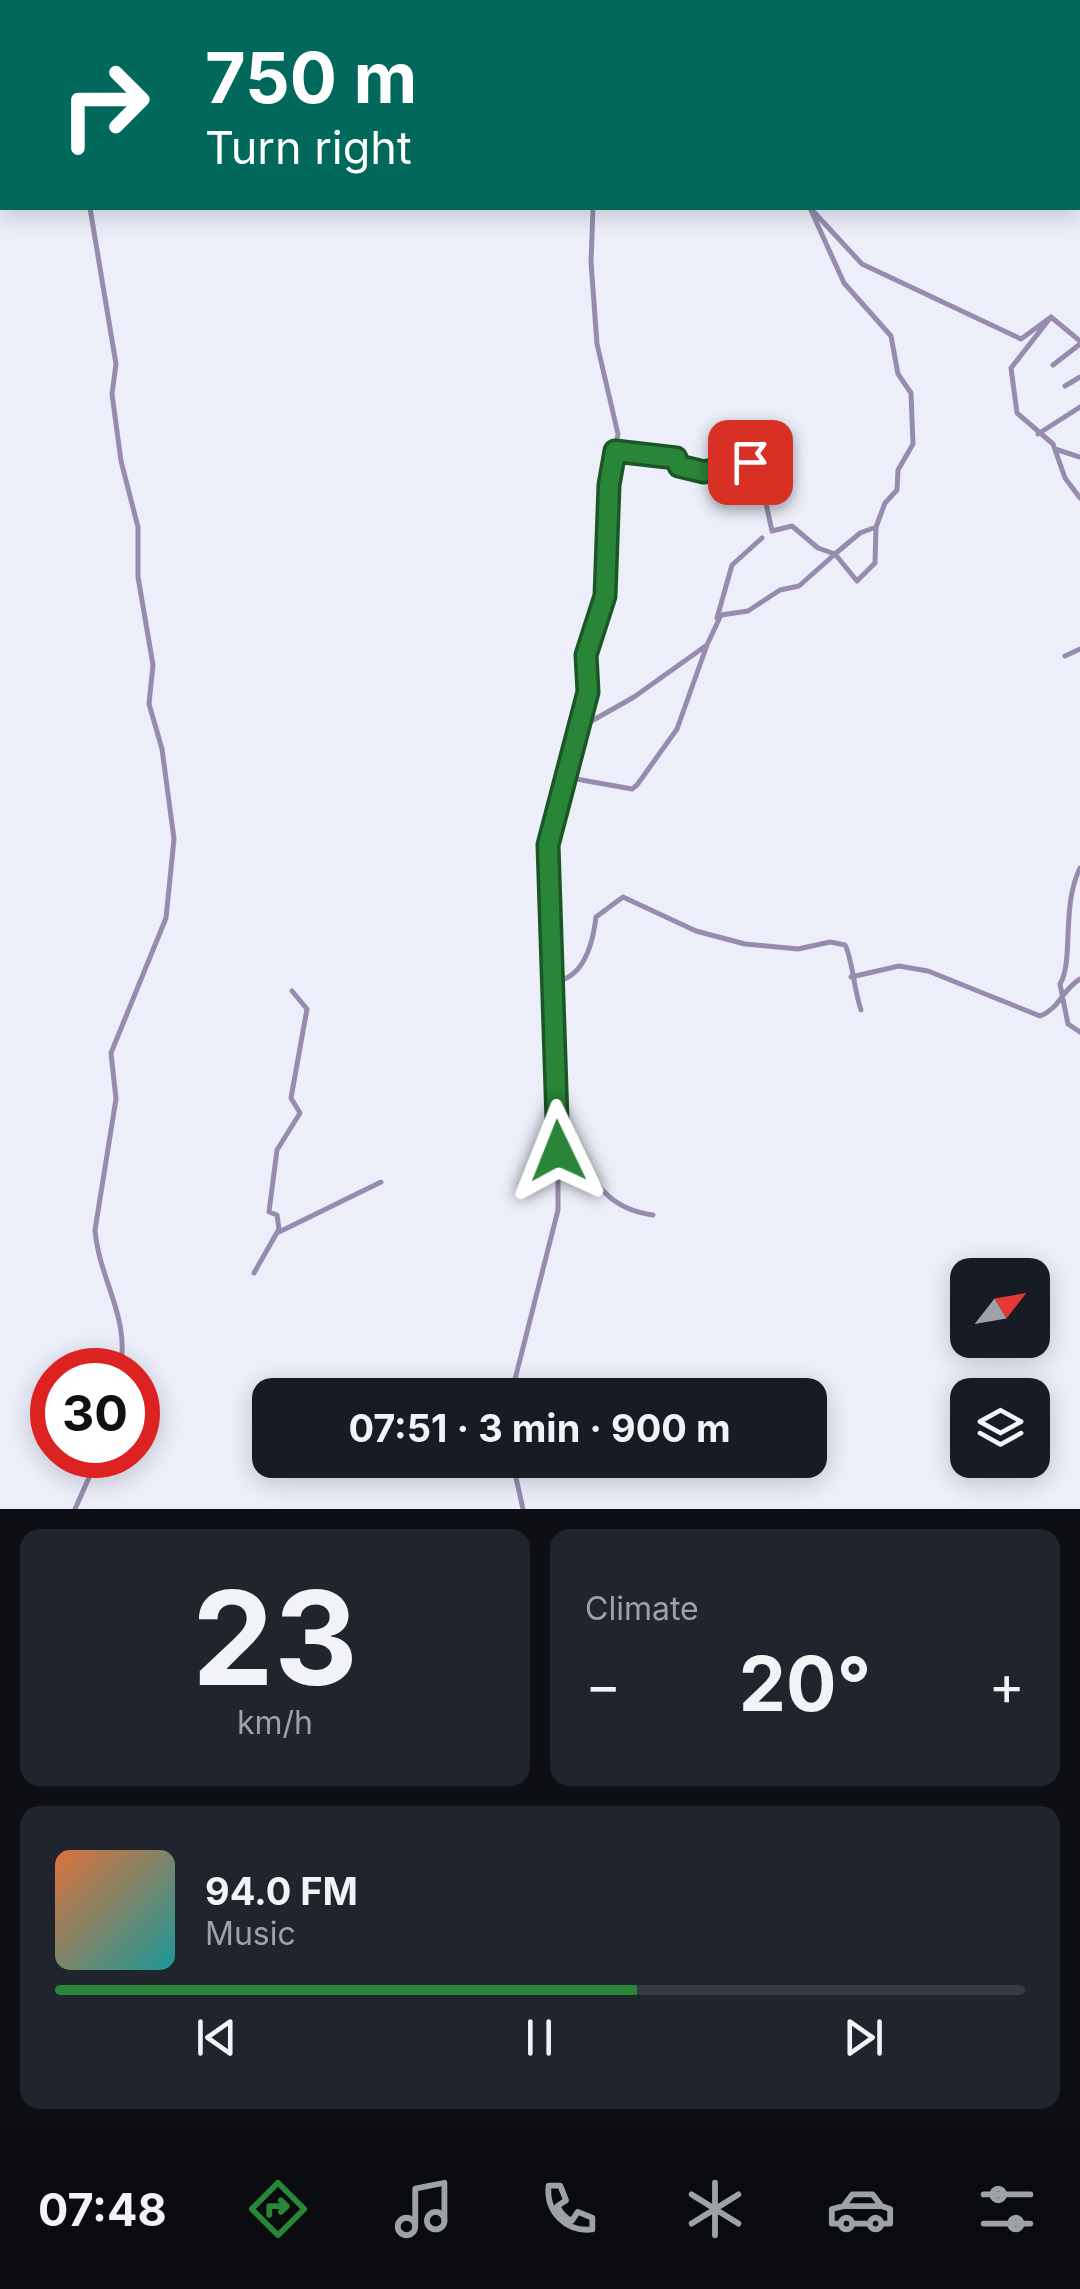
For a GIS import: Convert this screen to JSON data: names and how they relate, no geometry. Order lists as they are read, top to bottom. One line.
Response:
{"north":"top right","page":{"turn":["750 m","Turn right"],"limit":"30","trip":"07:51 · 3 min · 900 m","tile":[["23","km/h"],"Climate"],"heat":["−","20°","+"],"song":["94.0 FM","Music"],"tabs":"07:48"}}
